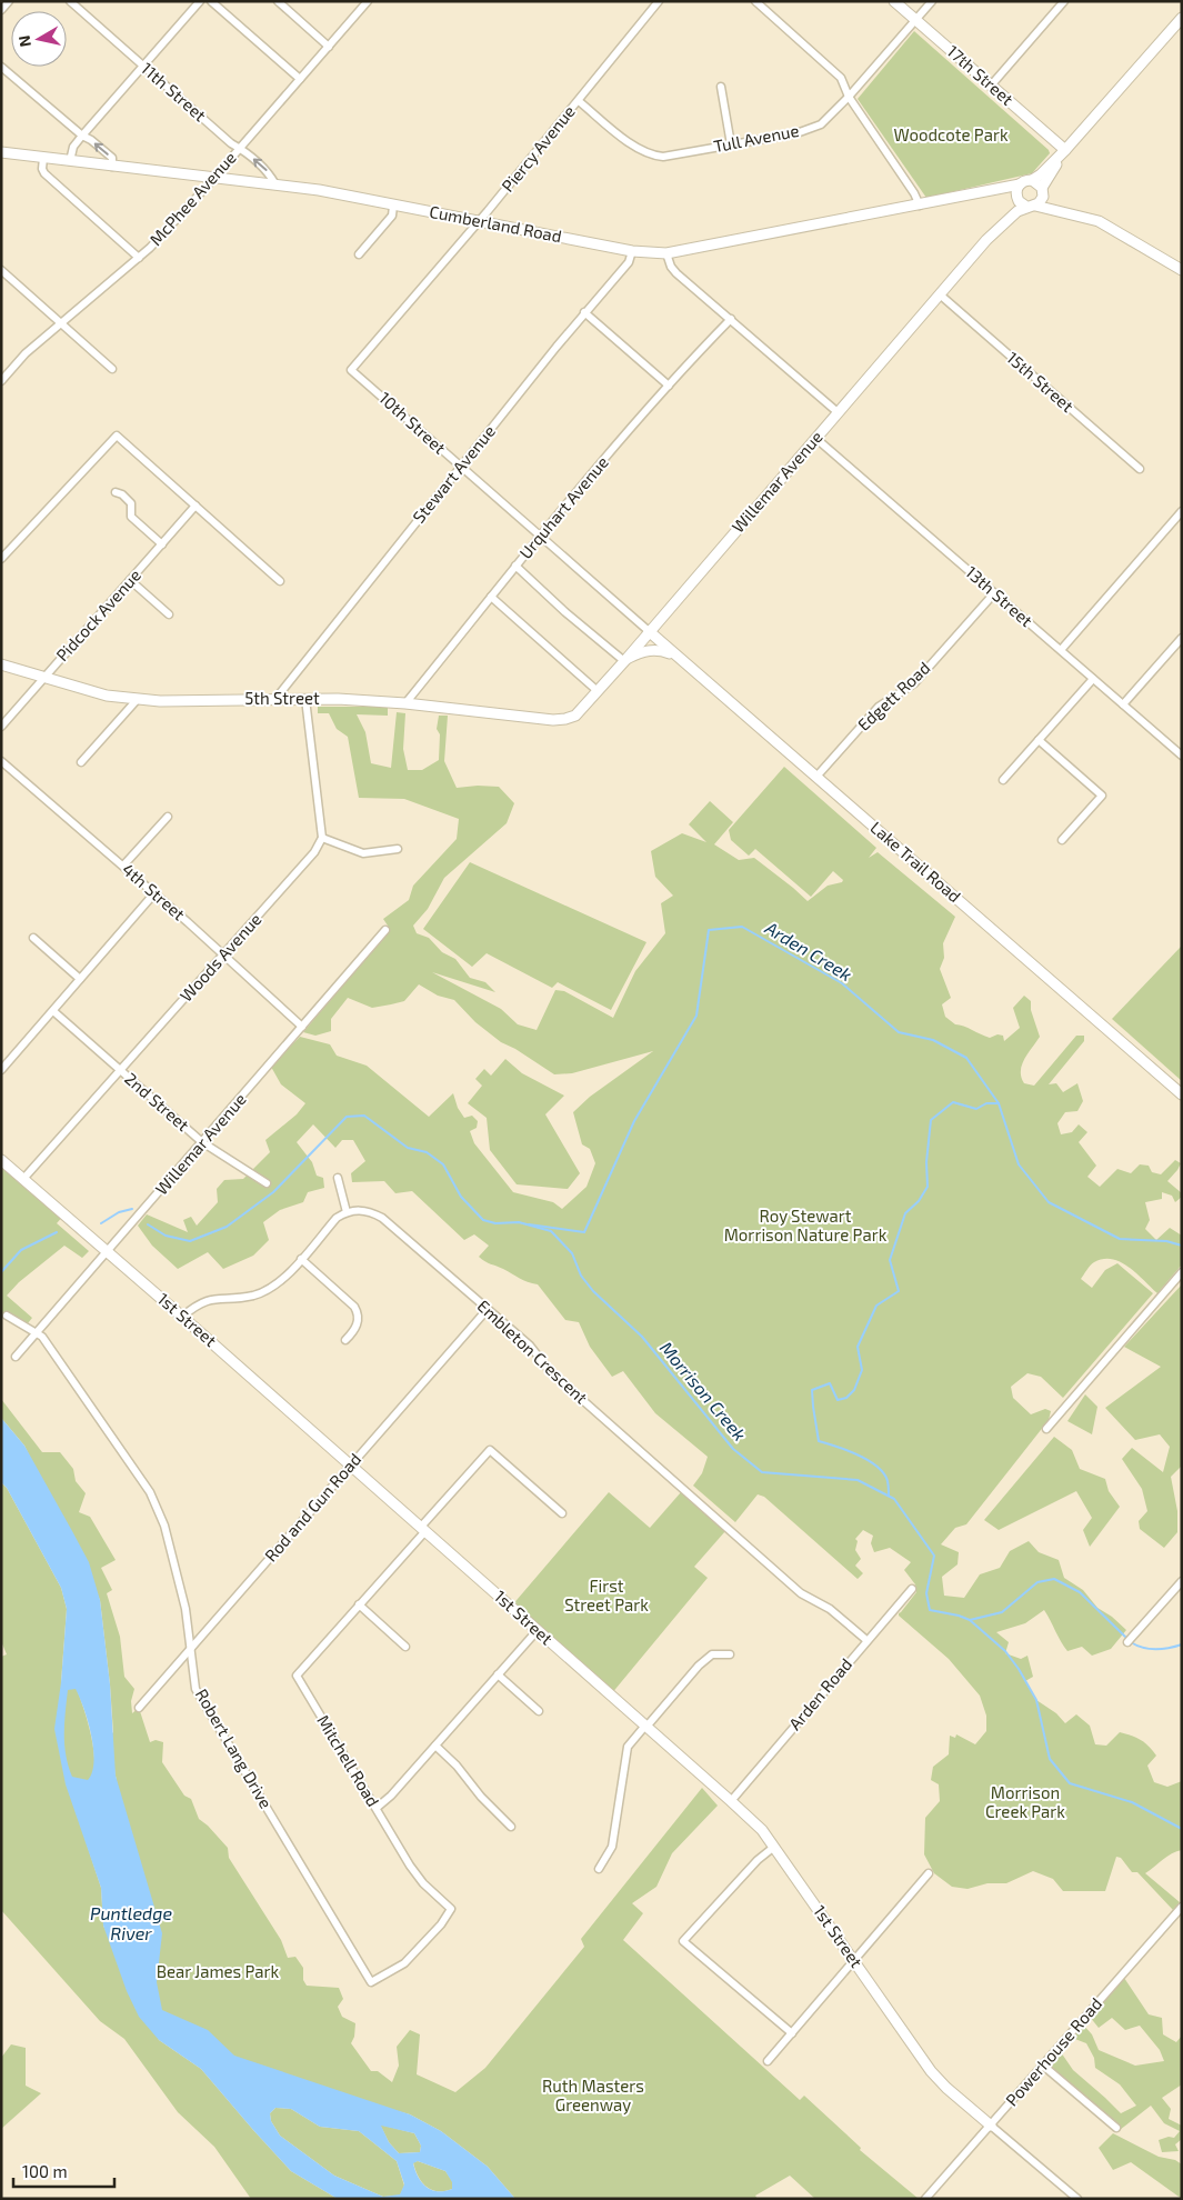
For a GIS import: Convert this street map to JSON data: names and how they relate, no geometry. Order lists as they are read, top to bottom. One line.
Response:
{"streets":{"street":["17th Street","11th Street","Tull Avenue","Piercy Avenue","McPhee Avenue","Cumberland Road","15th Street","10th Street","Stewart Avenue","Willemar Avenue","Urquhart Avenue","13th Street","Pidcock Avenue","Edgett Road","5th Street","Lake Trail Road","4th Street","Woods Avenue","2nd Street","1st Street","Embleton Crescent","Rod and Gun Road","Arden Road","Robert Lang Drive","Mitchell Road","Powerhouse Road"]},"crossings":[["17th Street","Tull Avenue"],["11th Street","McPhee Avenue"],["11th Street","Cumberland Road"],["Tull Avenue","Piercy Avenue"],["Piercy Avenue","Cumberland Road"],["Piercy Avenue","10th Street"],["McPhee Avenue","Cumberland Road"],["Cumberland Road","Stewart Avenue"],["Cumberland Road","Willemar Avenue"],["15th Street","Willemar Avenue"],["10th Street","Stewart Avenue"],["10th Street","Willemar Avenue"],["10th Street","Urquhart Avenue"],["10th Street","Lake Trail Road"],["Stewart Avenue","5th Street"],["Willemar Avenue","13th Street"],["Willemar Avenue","5th Street"],["Willemar Avenue","Lake Trail Road"],["Willemar Avenue","4th Street"],["Willemar Avenue","2nd Street"],["Willemar Avenue","1st Street"],["Willemar Avenue","Robert Lang Drive"],["Urquhart Avenue","5th Street"],["13th Street","Edgett Road"],["Pidcock Avenue","5th Street"],["Edgett Road","Lake Trail Road"],["4th Street","Woods Avenue"],["Woods Avenue","2nd Street"],["Woods Avenue","1st Street"],["1st Street","Rod and Gun Road"],["1st Street","Arden Road"],["1st Street","Mitchell Road"],["1st Street","Powerhouse Road"],["Embleton Crescent","Rod and Gun Road"],["Embleton Crescent","Arden Road"],["Rod and Gun Road","Robert Lang Drive"],["Robert Lang Drive","Mitchell Road"]],"water":["Arden Creek","Morrison Creek","Puntledge River"],"parks":["Woodcote Park","Roy Stewart Morrison Nature Park","First Street Park","Morrison Creek Park","Bear James Park","Ruth Masters Greenway"],"scale_bar":"100 m","north":"left"}
